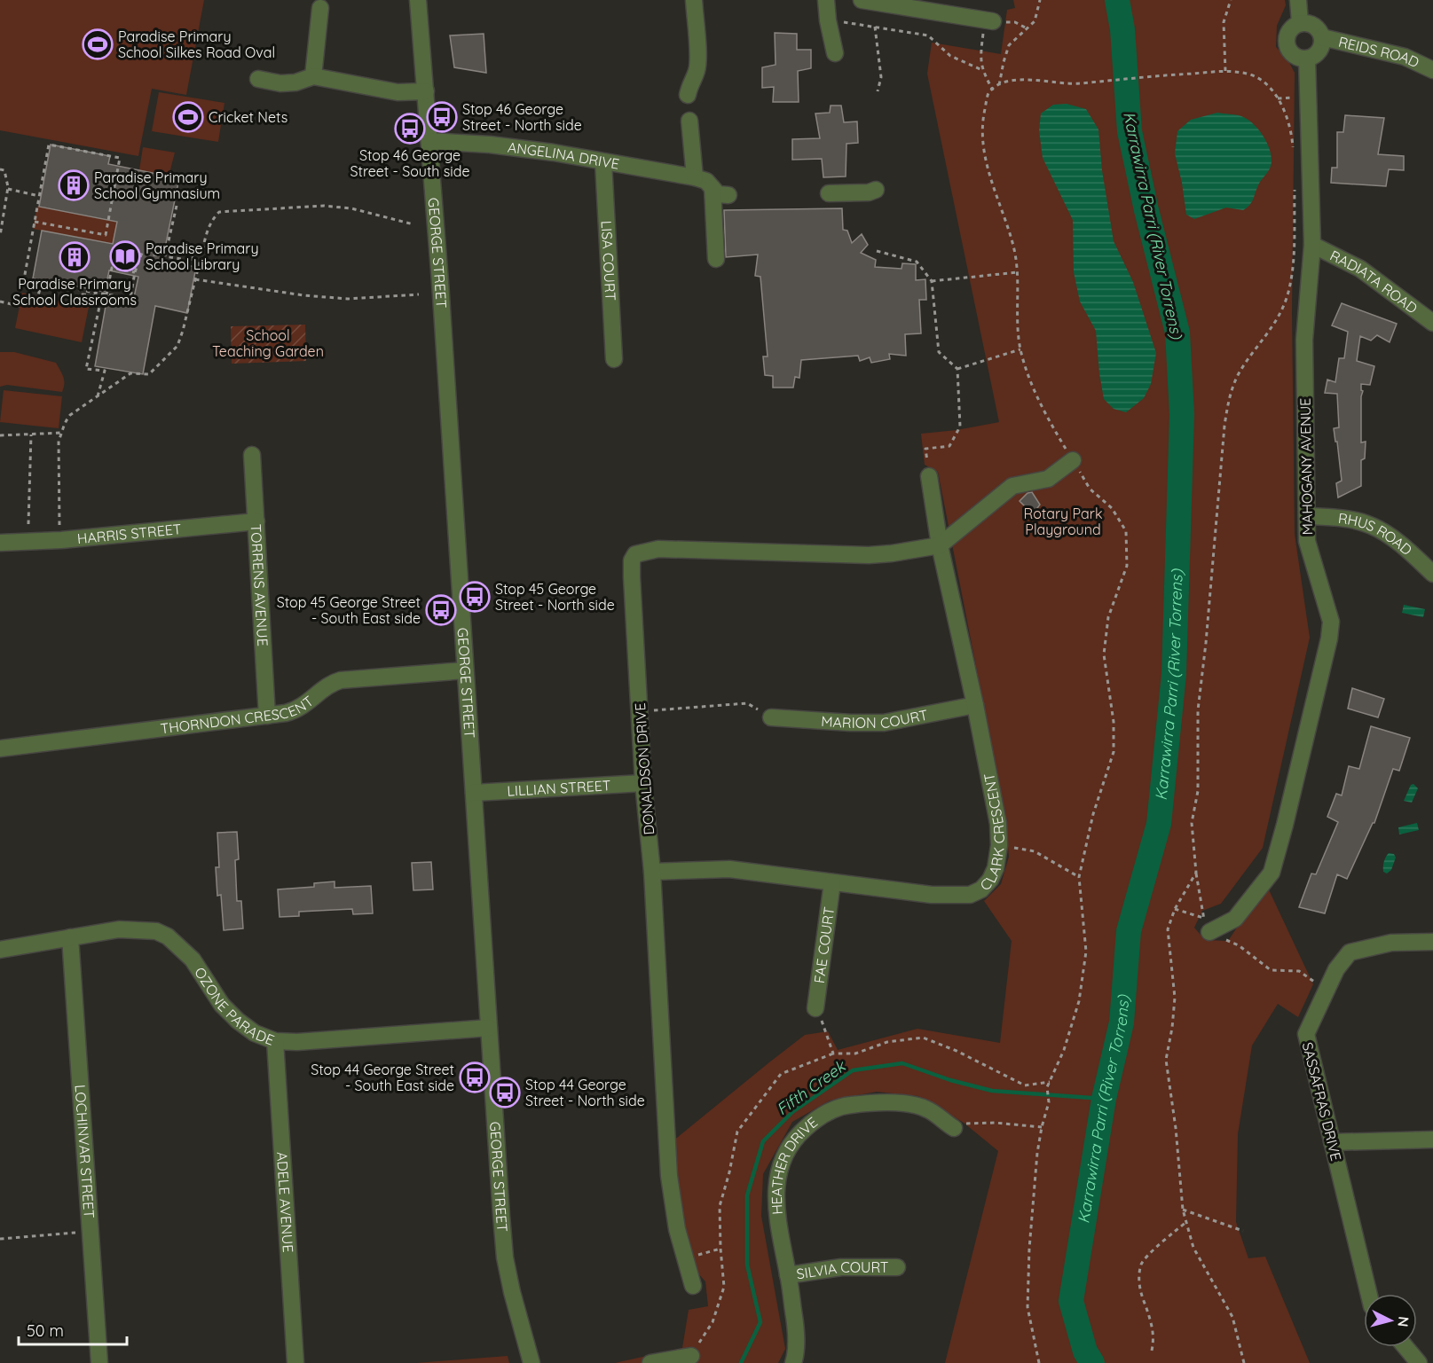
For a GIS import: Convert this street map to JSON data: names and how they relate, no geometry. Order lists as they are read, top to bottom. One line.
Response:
{"streets":{"street":["REIDS ROAD","ANGELINA DRIVE","GEORGE STREET","LISA COURT","RADIATA ROAD","MAHOGANY AVENUE","HARRIS STREET","RHUS ROAD","TORRENS AVENUE","THORNDON CRESCENT","MARION COURT","DONALDSON DRIVE","LILLIAN STREET","CLARK CRESCENT","FAE COURT","OZONE PARADE","SASSAFRAS DRIVE","LOCHINVAR STREET","HEATHER DRIVE","ADELE AVENUE","SILVIA COURT"]},"crossings":[["REIDS ROAD","MAHOGANY AVENUE"],["ANGELINA DRIVE","GEORGE STREET"],["ANGELINA DRIVE","LISA COURT"],["GEORGE STREET","THORNDON CRESCENT"],["GEORGE STREET","LILLIAN STREET"],["GEORGE STREET","OZONE PARADE"],["RADIATA ROAD","MAHOGANY AVENUE"],["MAHOGANY AVENUE","RHUS ROAD"],["HARRIS STREET","TORRENS AVENUE"],["TORRENS AVENUE","THORNDON CRESCENT"],["MARION COURT","CLARK CRESCENT"],["DONALDSON DRIVE","LILLIAN STREET"],["DONALDSON DRIVE","CLARK CRESCENT"],["CLARK CRESCENT","FAE COURT"],["OZONE PARADE","LOCHINVAR STREET"],["OZONE PARADE","ADELE AVENUE"],["HEATHER DRIVE","SILVIA COURT"]],"water":["Karrawirra Parri (River Torrens)","Fifth Creek"],"parks":["School Teaching Garden","Rotary Park Playground"],"places":{"sports":["Paradise Primary School Silkes Road Oval","Cricket Nets"],"bus stop":["Stop 46 George Street - North side","Stop 46 George Street - South side","Stop 45 George Street - North side","Stop 45 George Street - South East side","Stop 44 George Street - South East side","Stop 44 George Street - North side"],"building":["Paradise Primary School Gymnasium","Paradise Primary School Classrooms"],"library":["Paradise Primary School Library"]},"scale_bar":"50 m","north":"right"}
